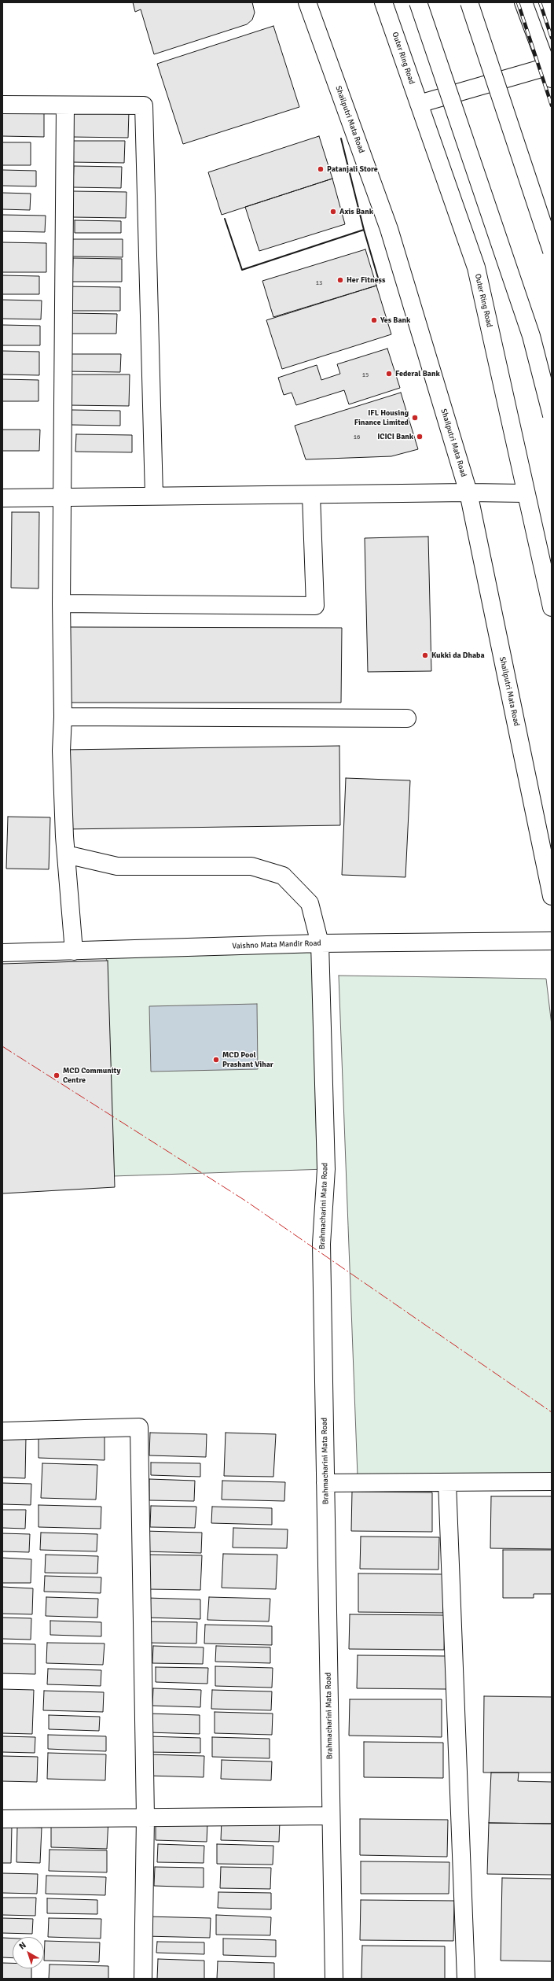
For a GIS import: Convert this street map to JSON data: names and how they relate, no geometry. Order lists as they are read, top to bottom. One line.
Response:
{"streets":{"main road":["Outer Ring Road","Shailputri Mata Road","Vaishno Mata Mandir Road","Brahmacharini Mata Road"]},"crossings":[["Vaishno Mata Mandir Road","Brahmacharini Mata Road"]],"places":["Patanjali Store","Axis Bank","Her Fitness","Yes Bank","Federal Bank","IFL Housing Finance Limited","ICICI Bank","Kukki da Dhaba","MCD Pool Prashant Vihar","MCD Community Centre"],"house_numbers":["13","15","16"],"north":"top left"}
